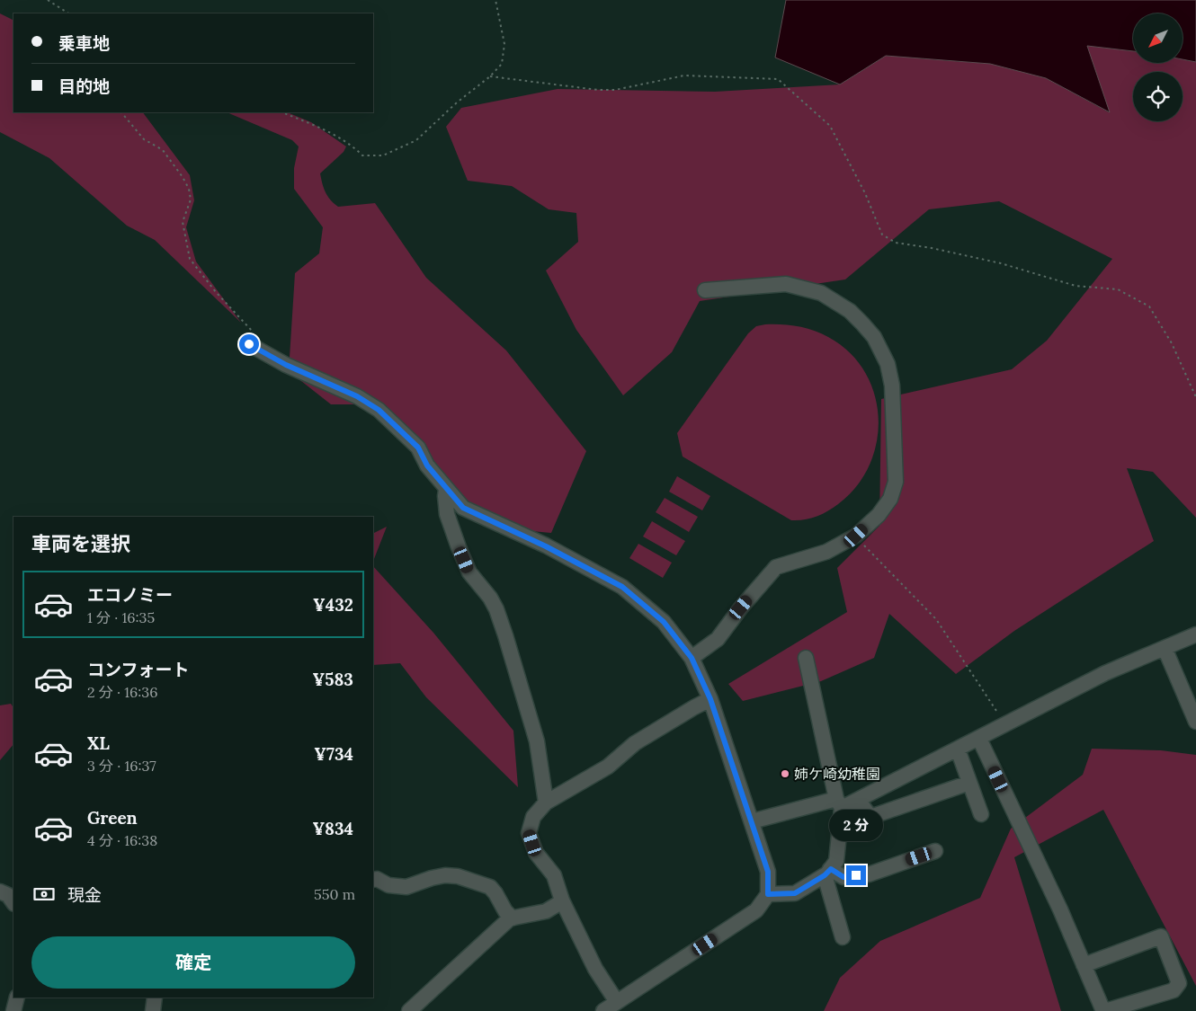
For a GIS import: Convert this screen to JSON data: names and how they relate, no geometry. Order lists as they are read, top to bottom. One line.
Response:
{"places":["姉ケ崎幼稚園"],"north":"bottom left","page":{"banner":["乗車地","目的地"],"heading":"車両を選択","list":[{"name":"エコノミー","note":"1 分 · 16:35","value":"¥432"},{"name":"コンフォート","note":"2 分 · 16:36","value":"¥583"},{"name":"XL","note":"3 分 · 16:37","value":"¥734"},{"name":"Green","note":"4 分 · 16:38","value":"¥834"}],"bubble":"2 分","pay":["現金","550 m"],"buttons":"確定"}}
